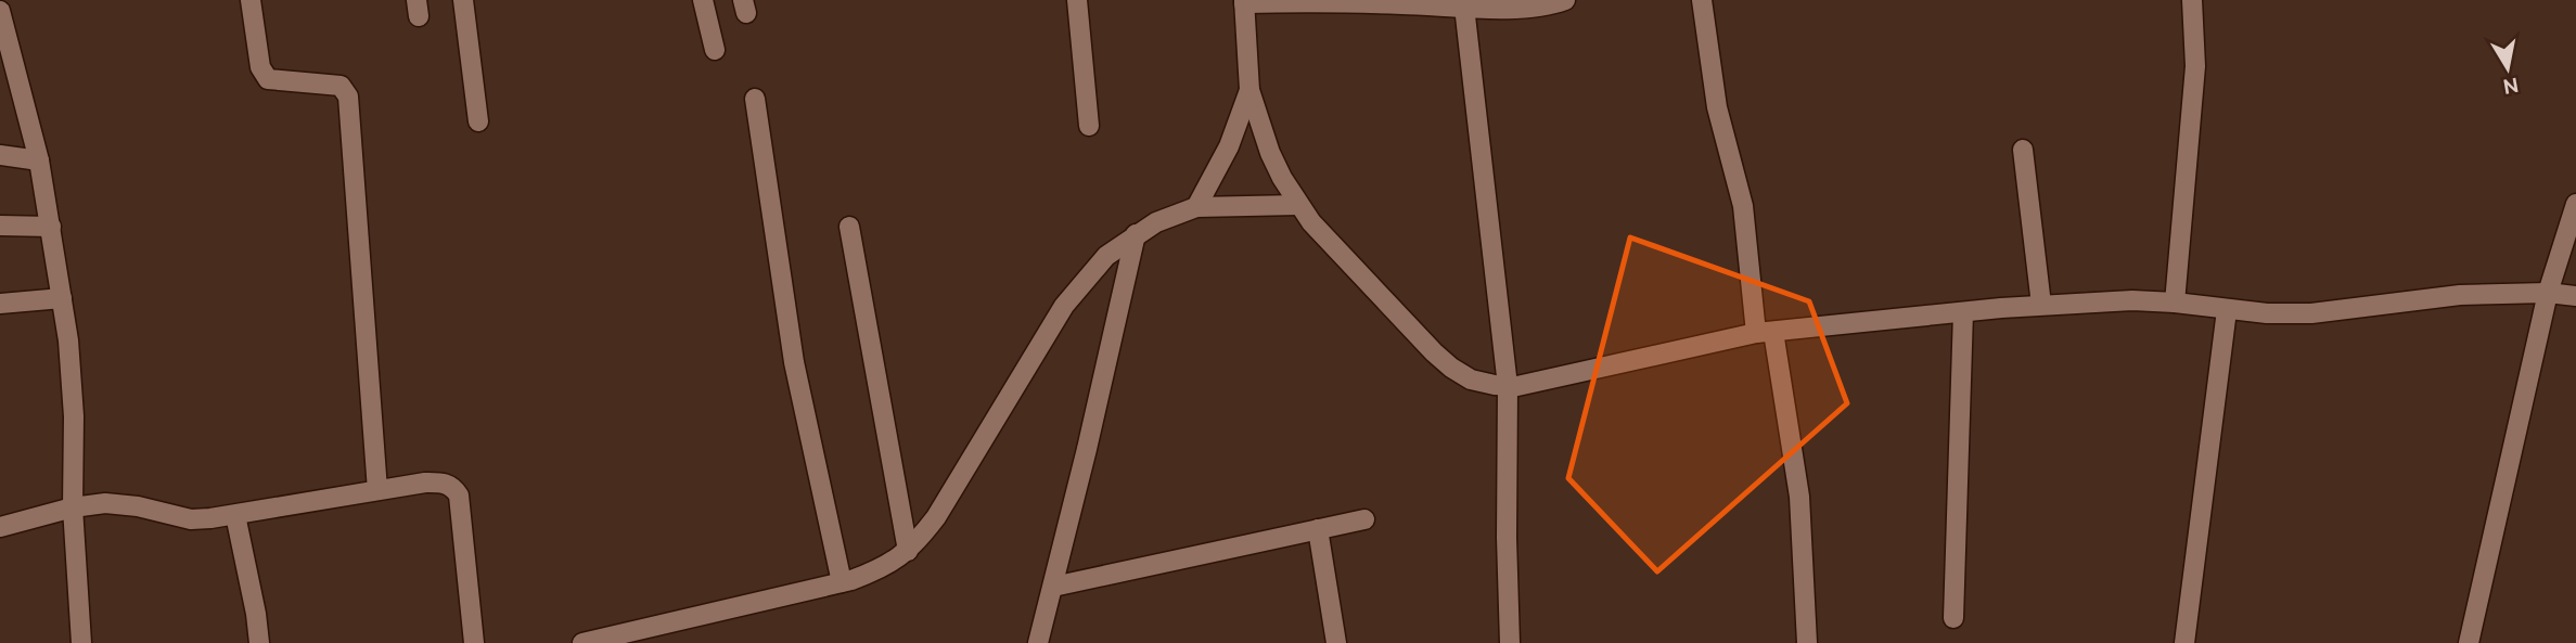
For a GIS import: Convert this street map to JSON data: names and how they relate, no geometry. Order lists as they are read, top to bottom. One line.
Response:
{"north":"bottom"}
